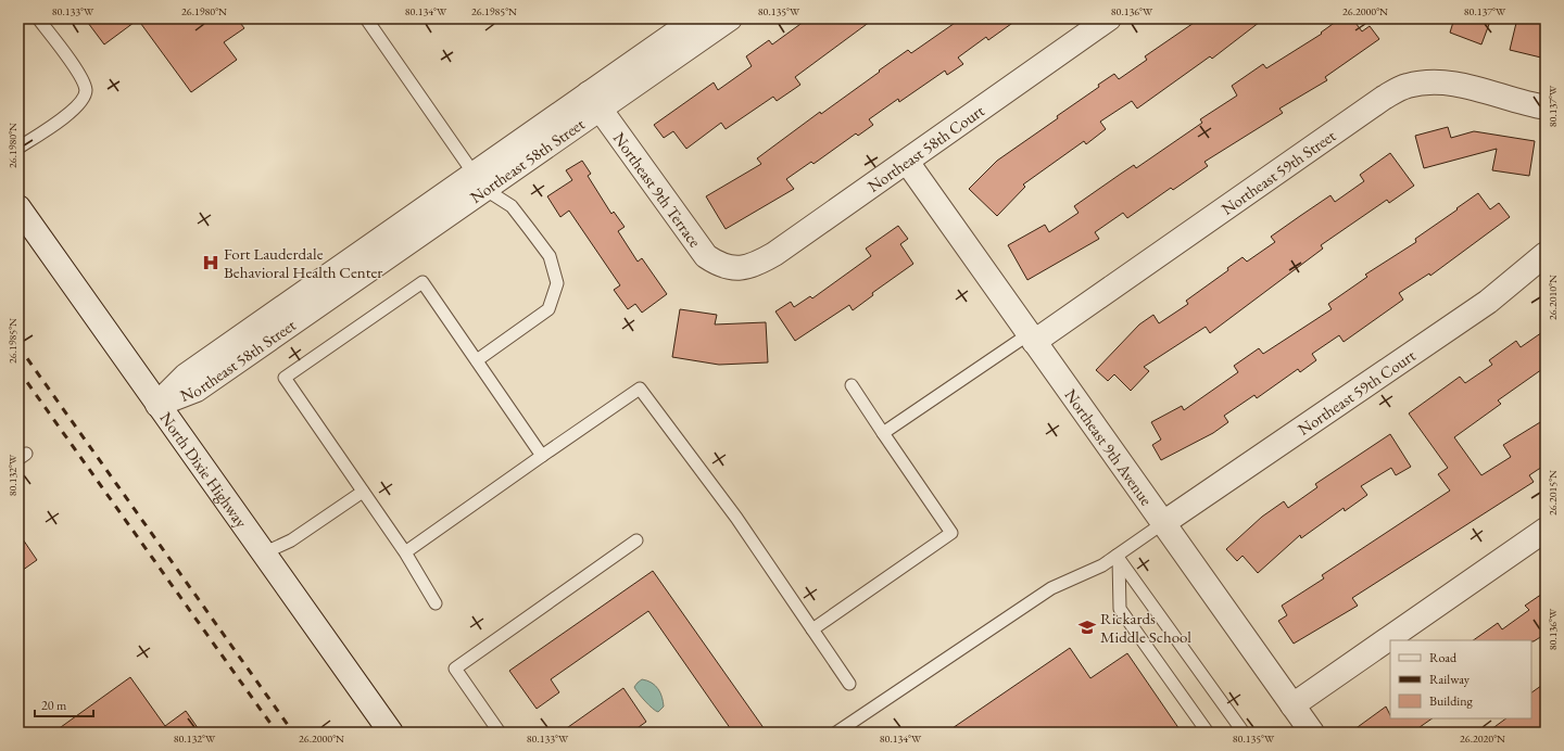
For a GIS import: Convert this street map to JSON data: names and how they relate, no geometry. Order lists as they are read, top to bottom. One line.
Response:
{"streets":{"street":["Northeast 58th Court","Northeast 58th Street","Northeast 59th Street","Northeast 9th Terrace","Northeast 59th Court","Northeast 9th Avenue","North Dixie Highway"]},"crossings":[["Northeast 58th Court","Northeast 9th Terrace"],["Northeast 58th Court","Northeast 9th Avenue"],["Northeast 58th Street","Northeast 9th Terrace"],["Northeast 58th Street","North Dixie Highway"],["Northeast 59th Street","Northeast 9th Avenue"],["Northeast 59th Court","Northeast 9th Avenue"]],"places":{"hospital":["Fort Lauderdale Behavioral Health Center"],"school or university":["Rickards Middle School"]},"legend":["Road","Railway","Building"],"scale_bar":"20 m","coordinates":["80.133°W","26.1980°N","80.134°W","26.1985°N","80.135°W","80.136°W","26.2000°N","80.137°W","26.2010°N","80.132°W","26.2015°N","26.2020°N"]}
